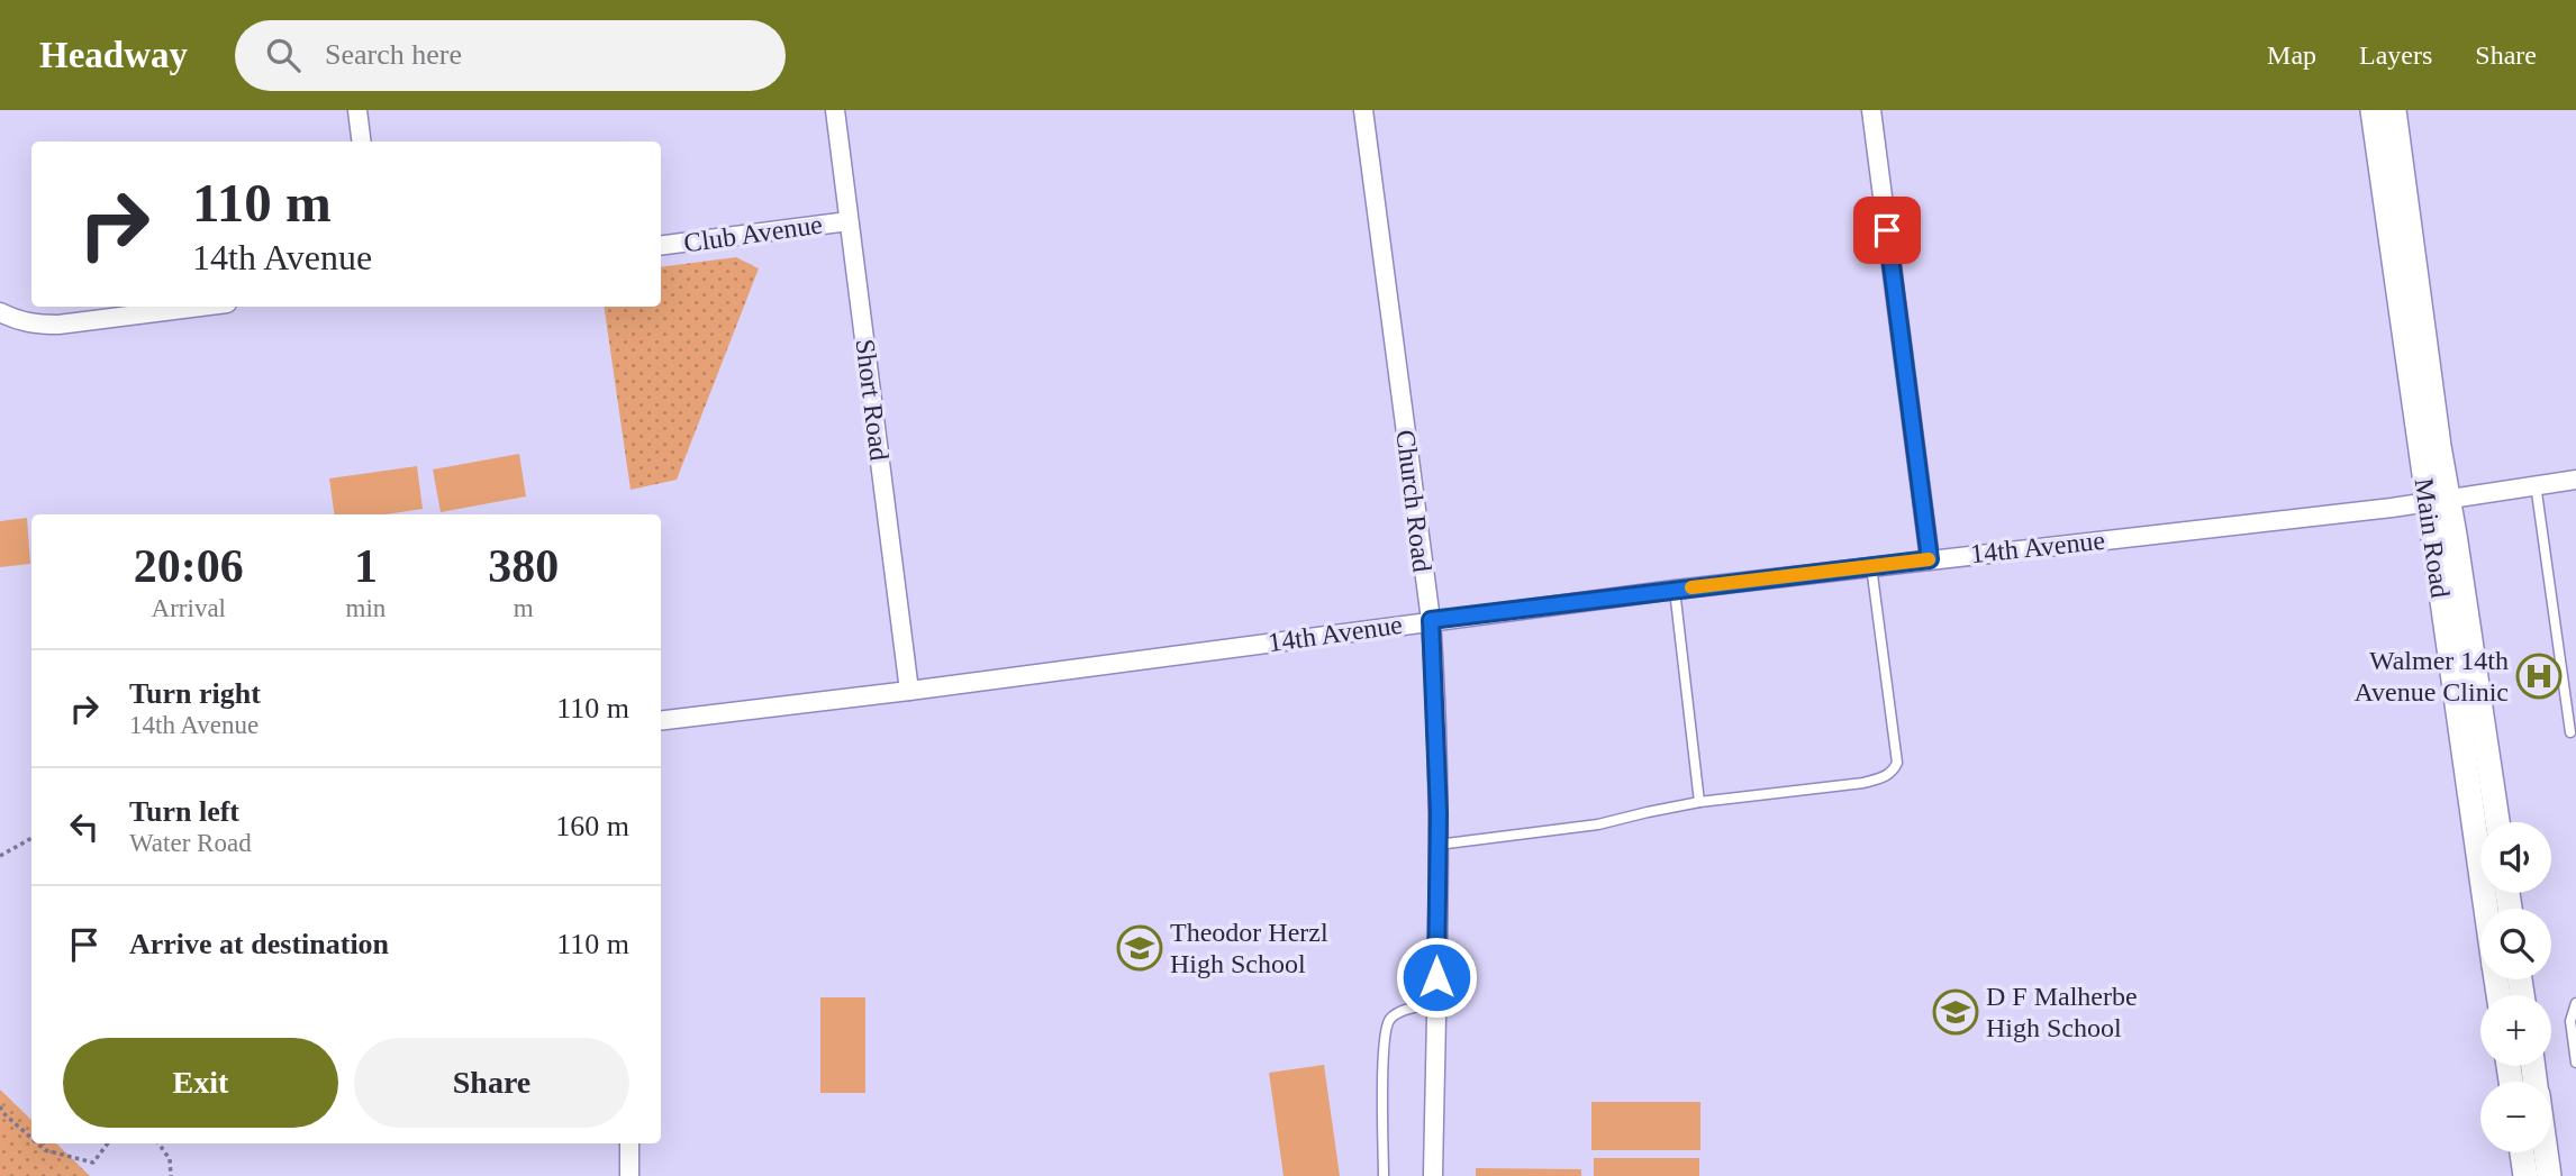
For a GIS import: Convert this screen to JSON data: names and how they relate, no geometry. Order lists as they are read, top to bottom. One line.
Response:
{"streets":{"main road":["Main Road"],"street":["Club Avenue","Short Road","Church Road","14th Avenue"]},"crossings":[["Club Avenue","Short Road"],["Short Road","14th Avenue"],["Church Road","14th Avenue"],["Main Road","14th Avenue"]],"places":{"hospital":["Walmer 14th Avenue Clinic"],"school or university":["Theodor Herzl High School","D F Malherbe High School"]},"page":{"header":"Headway","search":"Search here","nav":["Map","Layers","Share"],"turn":["110 m","14th Avenue"],"eta":["20:06","Arrival","1","min","380","m"],"list":[{"name":"Turn right","note":"14th Avenue","value":"110 m"},{"name":"Turn left","note":"Water Road","value":"160 m"},{"name":"Arrive at destination","value":"110 m"}],"map_buttons":["+","−"],"buttons":["Exit","Share"]}}
